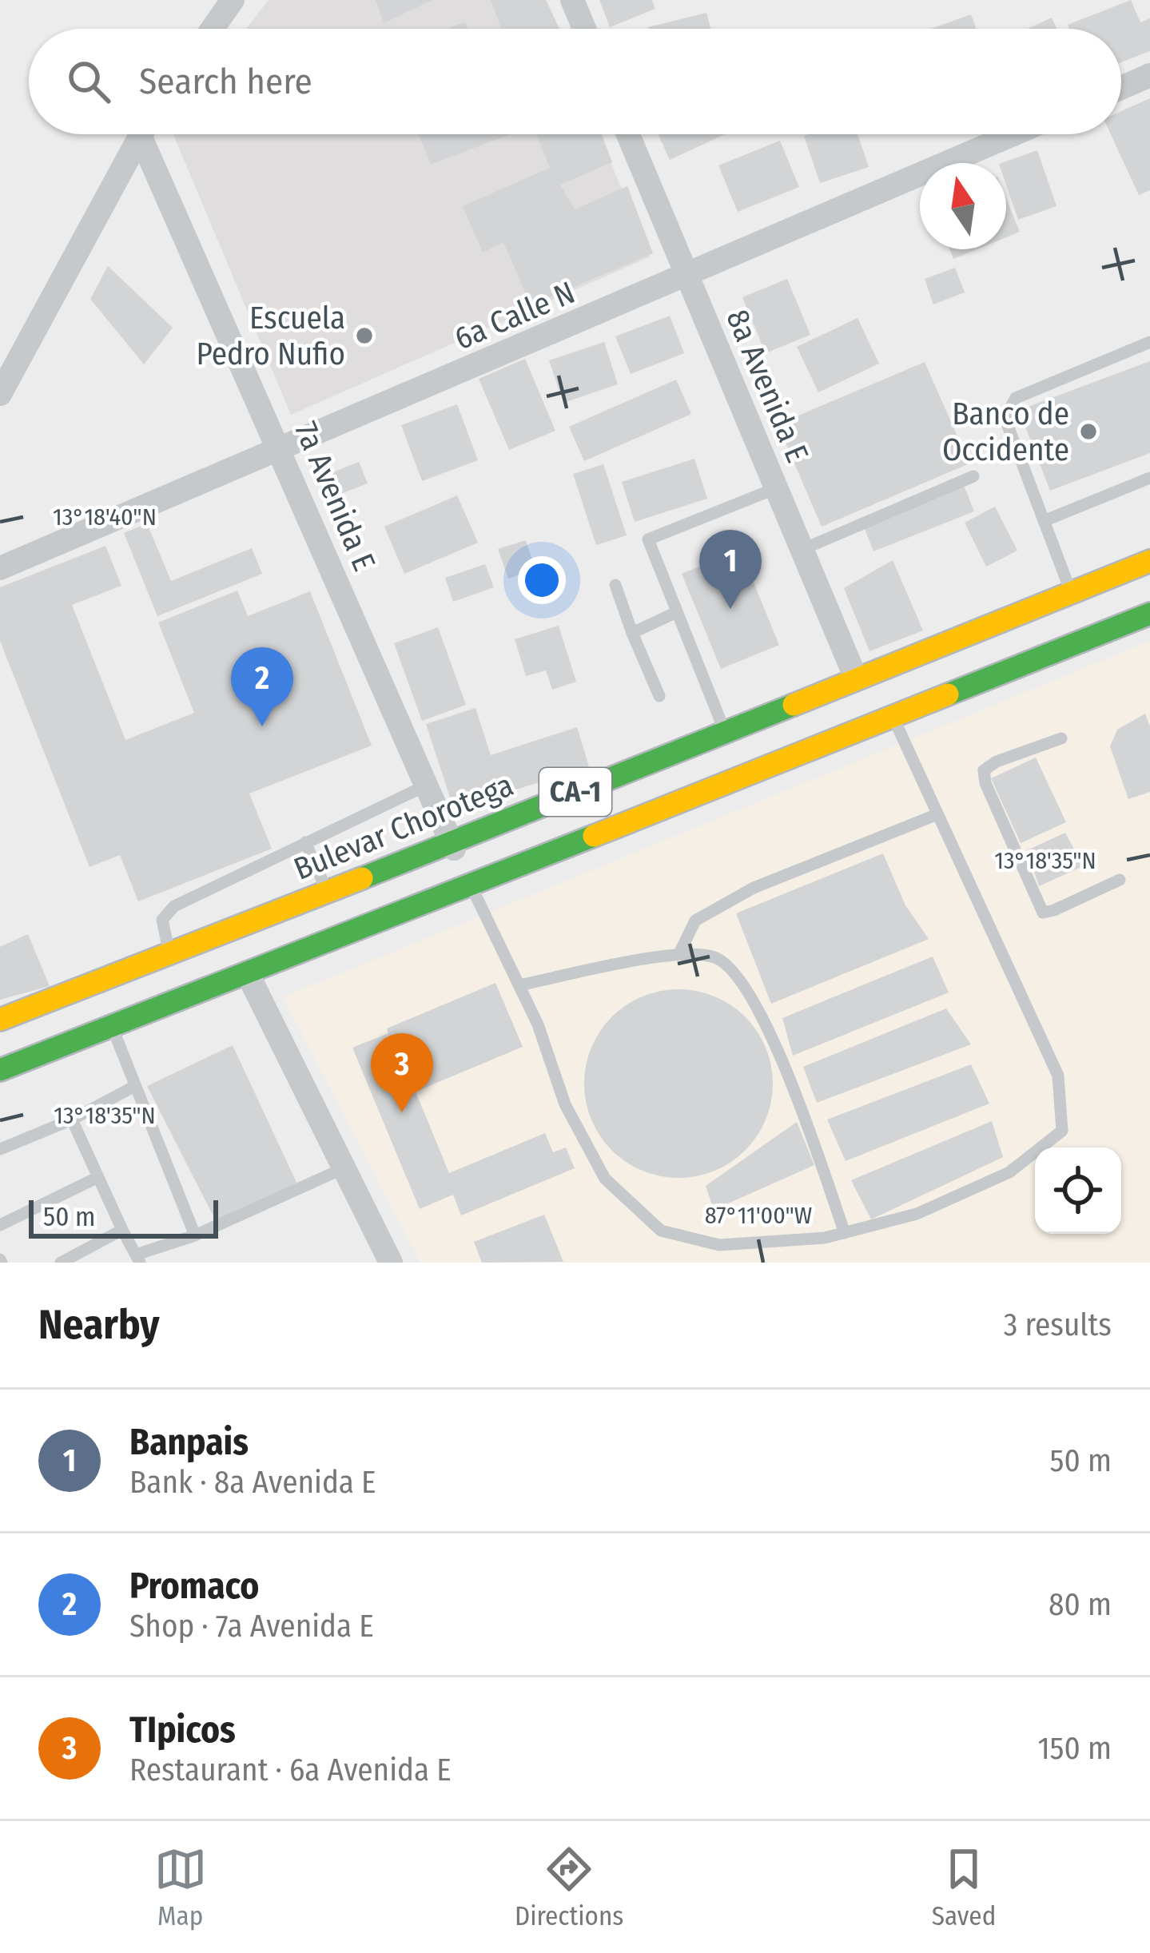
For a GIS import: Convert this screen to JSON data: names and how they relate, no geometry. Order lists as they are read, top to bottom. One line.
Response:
{"streets":{"highway":["CA-1","Bulevar Chorotega"],"street":["6a Calle N","8a Avenida E","7a Avenida E"]},"crossings":[["6a Calle N","8a Avenida E"],["6a Calle N","7a Avenida E"],["8a Avenida E","Bulevar Chorotega"],["7a Avenida E","CA-1"],["7a Avenida E","Bulevar Chorotega"]],"places":["Escuela Pedro Nufio","Banco de Occidente"],"scale_bar":"50 m","north":"top","page":{"search":"Search here","pins":["1","2","3"],"scale":"50 m","heading":["Nearby","3 results"],"list":[{"mark":"1","name":"Banpais","note":"Bank · 8a Avenida E","value":"50 m"},{"mark":"2","name":"Promaco","note":"Shop · 7a Avenida E","value":"80 m"},{"mark":"3","name":"TIpicos","note":"Restaurant · 6a Avenida E","value":"150 m"}],"nav":["Map","Directions","Saved"]},"coordinates":["13°18'40\"N","13°18'35\"N","87°11'00\"W"]}
